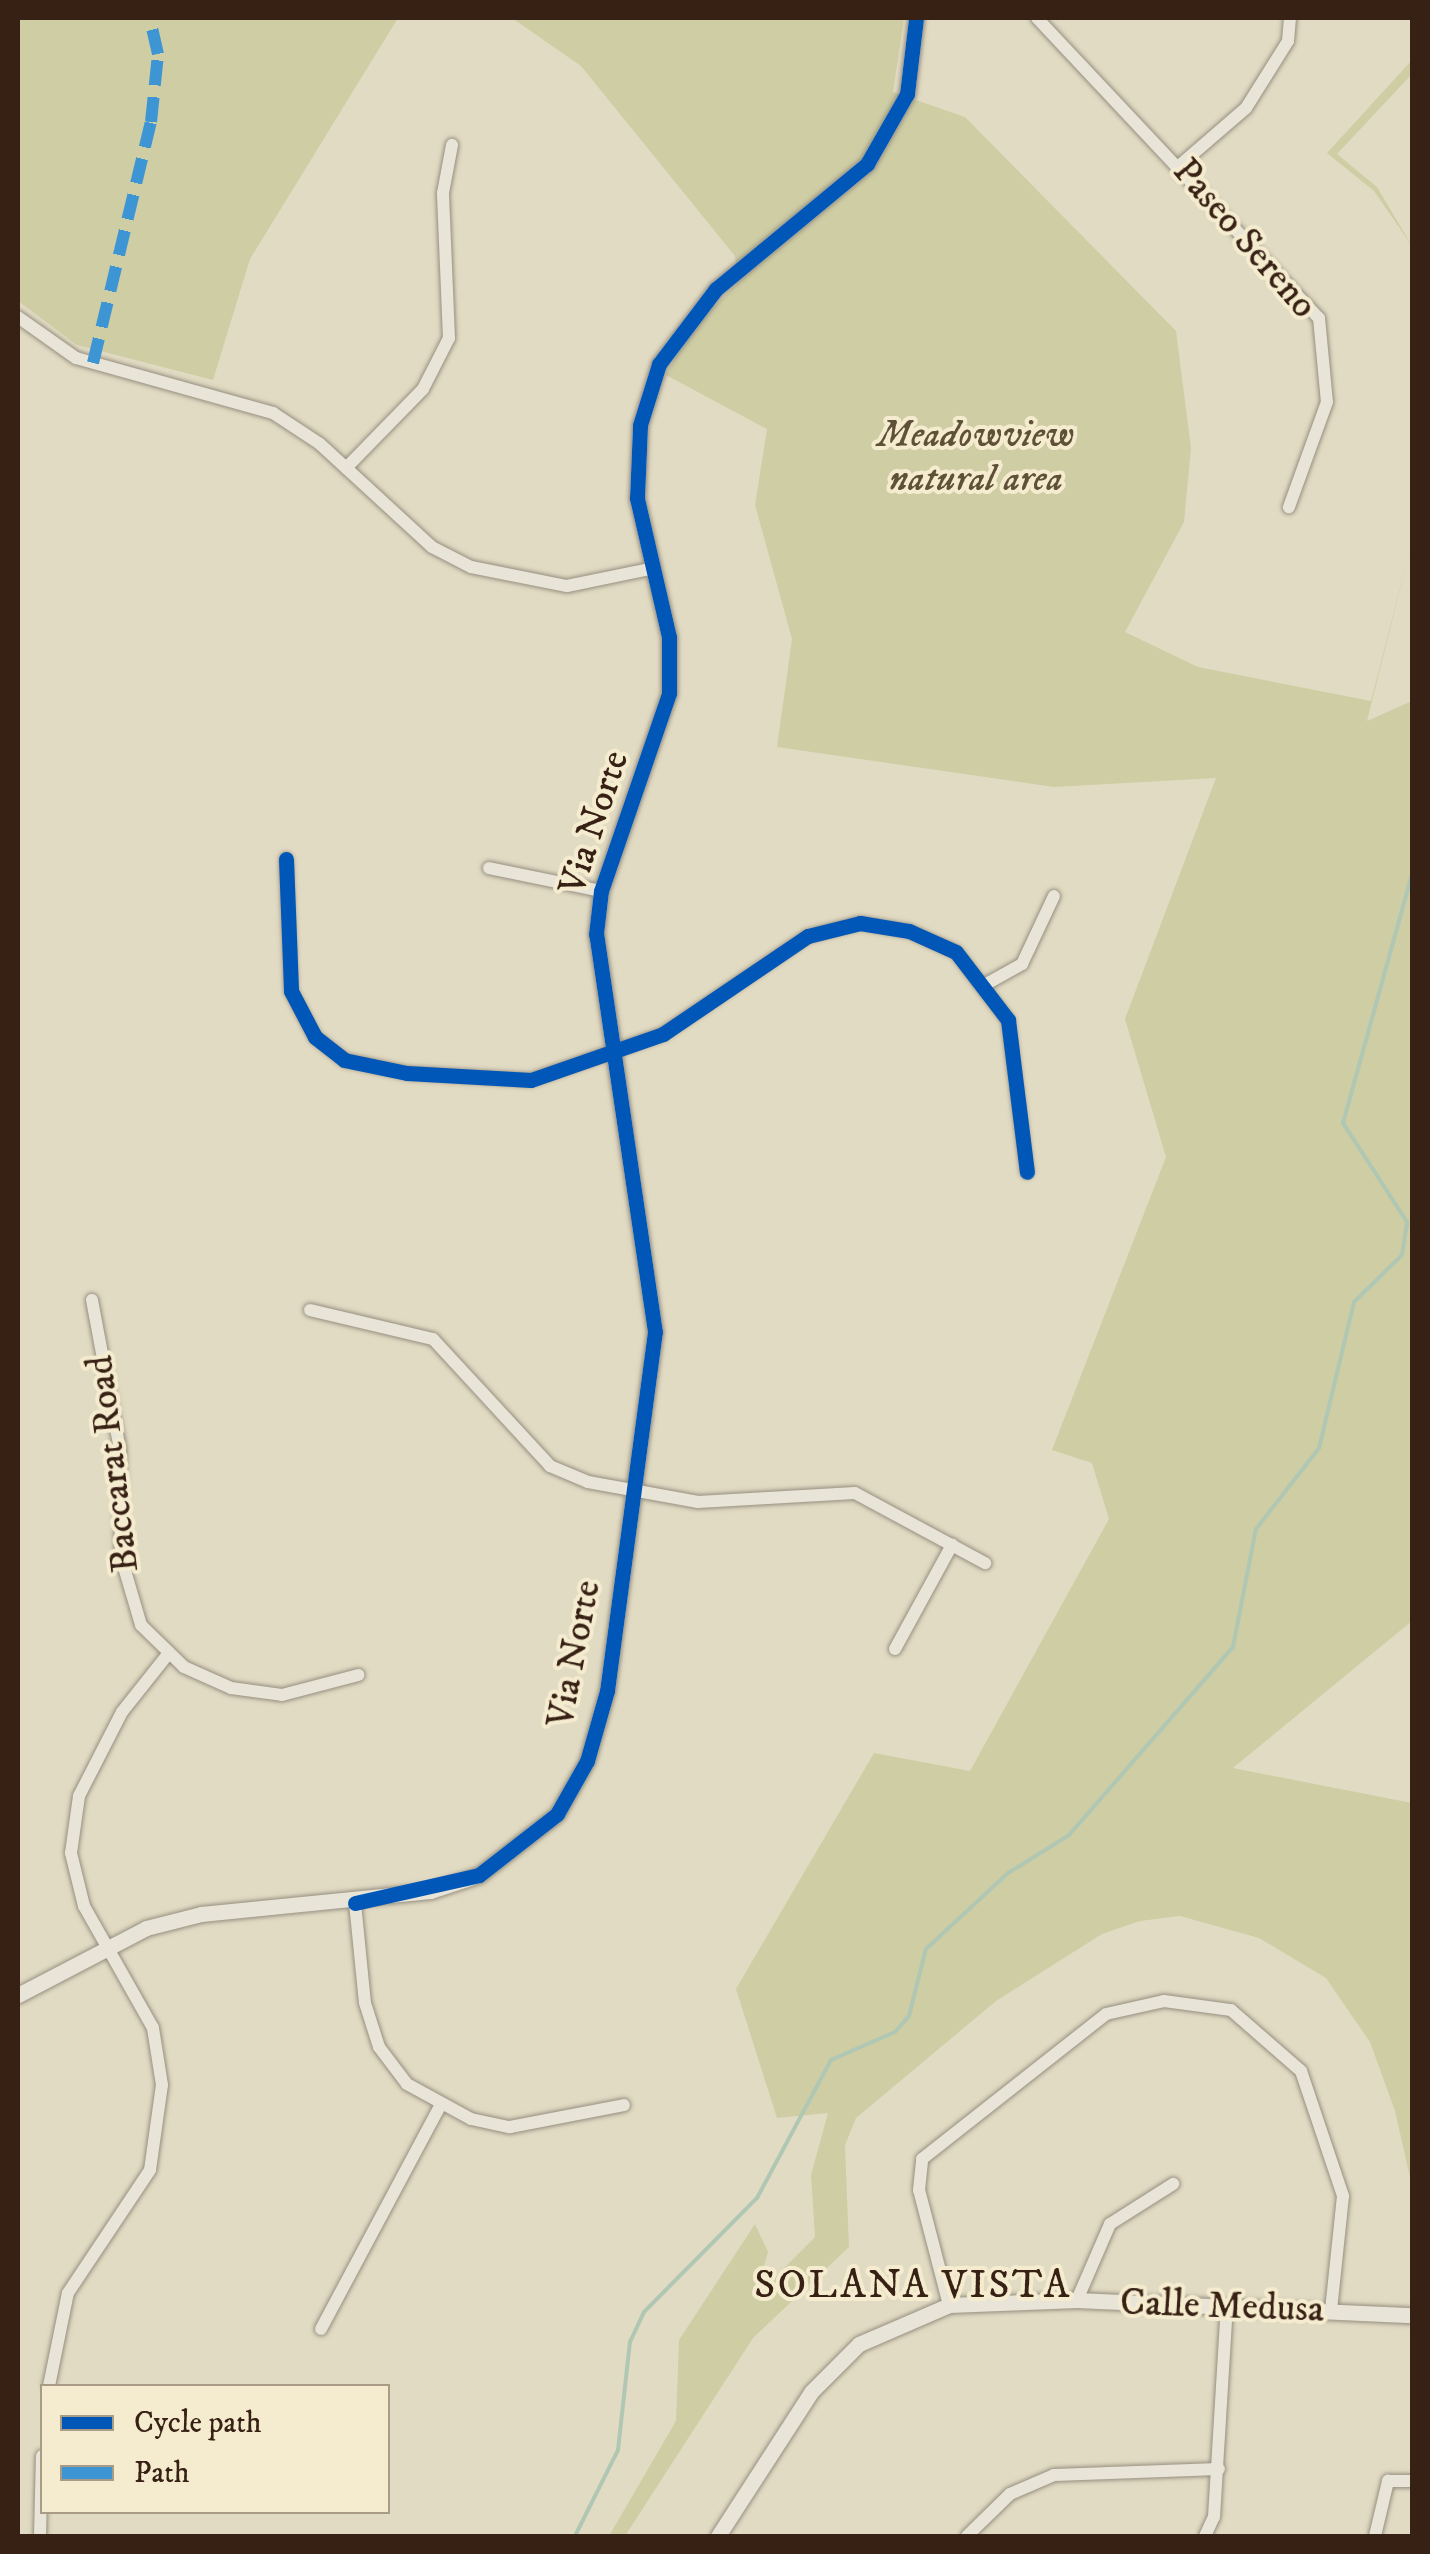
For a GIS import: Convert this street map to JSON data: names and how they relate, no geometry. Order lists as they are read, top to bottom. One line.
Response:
{"streets":{"street":["Paseo Sereno","Via Norte","Baccarat Road","Calle Medusa"]},"districts":["SOLANA VISTA"],"parks":["Meadowview natural area"],"legend":["Cycle path","Path"]}
